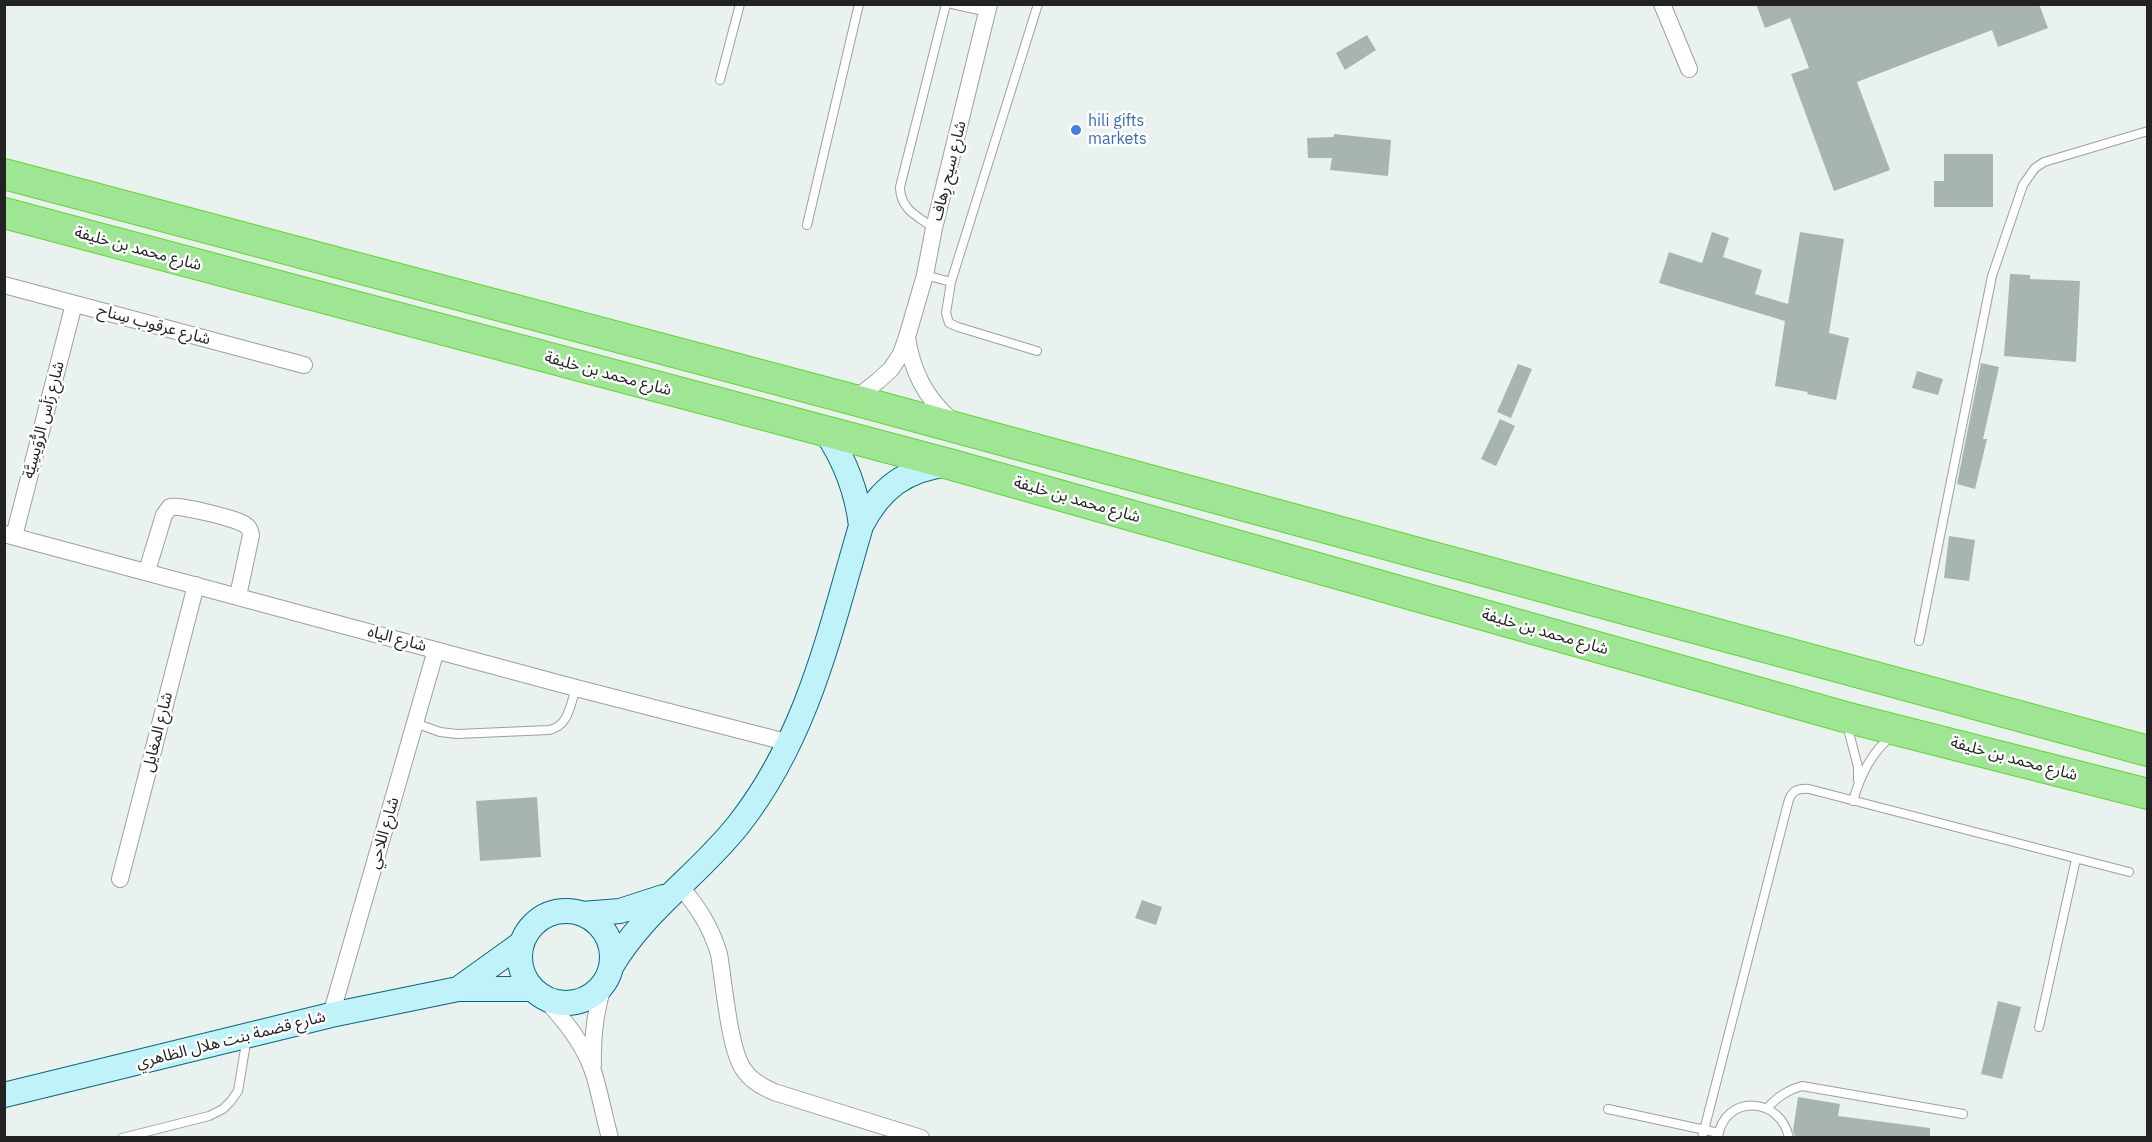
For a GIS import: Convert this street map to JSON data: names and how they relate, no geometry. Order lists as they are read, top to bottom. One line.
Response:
{"streets":{"highway":["شارع محمد بن خليفة"],"street":["شارع سيح رِهاف","شارع عرقوب سِناح","شارع رَأس الرُّوَيسِيَّة","شارع الياه","شارع المغايل","شارع اللاحي","شارع قضمة بنت هلال الظاهري"]},"crossings":[["شارع عرقوب سِناح","شارع رَأس الرُّوَيسِيَّة"],["شارع رَأس الرُّوَيسِيَّة","شارع الياه"],["شارع الياه","شارع المغايل"],["شارع الياه","شارع اللاحي"],["شارع اللاحي","شارع قضمة بنت هلال الظاهري"]],"places":["hili gifts markets"]}
